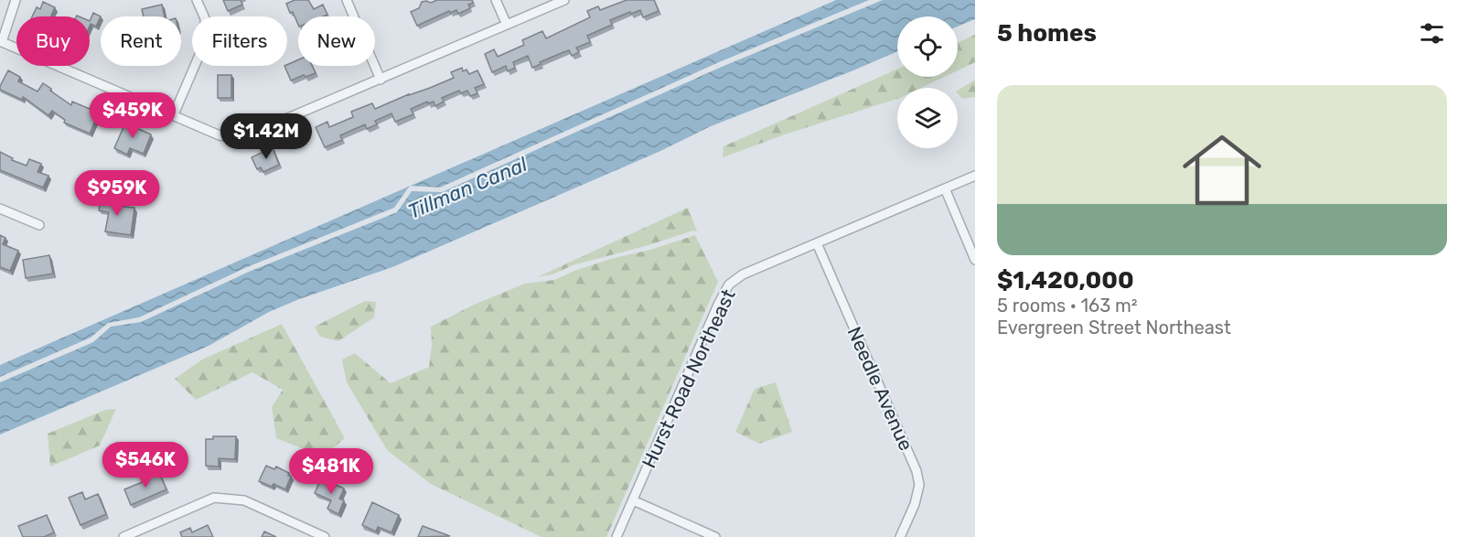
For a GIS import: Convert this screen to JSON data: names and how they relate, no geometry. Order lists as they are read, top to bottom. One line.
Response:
{"streets":{"street":["Hurst Road Northeast","Needle Avenue"]},"crossings":[["Hurst Road Northeast","Needle Avenue"]],"water":["Tillman Canal"],"page":{"heading":"5 homes","chip":["Buy","Rent","Filters","New"],"list":[{"name":"$1,420,000","note":"5 rooms · 163 m² · Evergreen Street Northeast"}],"price":["$459K","$1.42M","$959K","$546K","$481K"]}}
